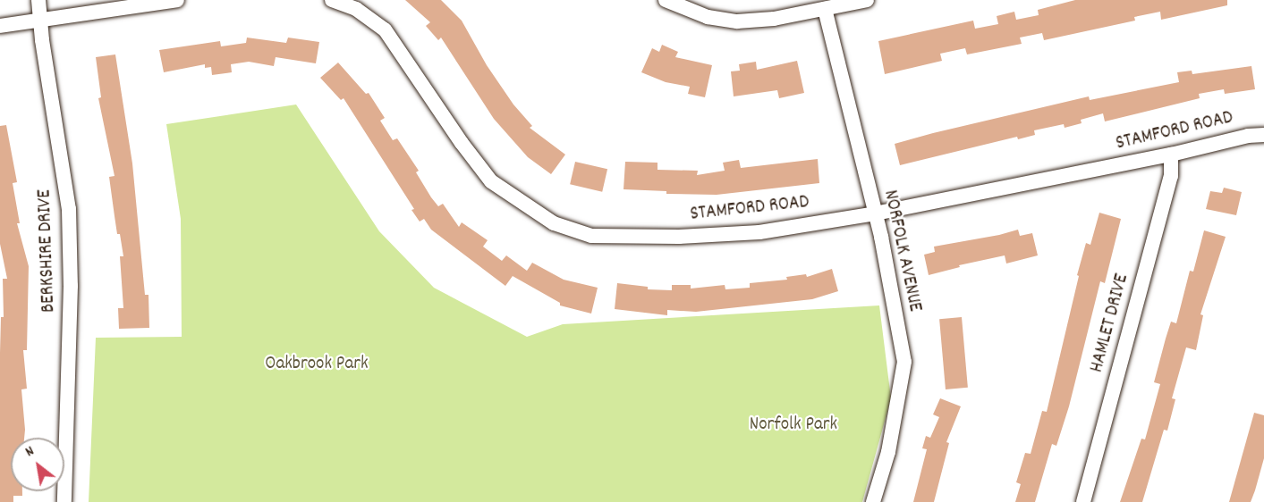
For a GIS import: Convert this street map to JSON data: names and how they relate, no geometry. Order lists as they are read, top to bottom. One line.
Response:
{"streets":{"street":["STAMFORD ROAD","BERKSHIRE DRIVE","NORFOLK AVENUE","HAMLET DRIVE"]},"crossings":[["STAMFORD ROAD","NORFOLK AVENUE"],["STAMFORD ROAD","HAMLET DRIVE"]],"parks":["Oakbrook Park","Norfolk Park"],"north":"top left"}
